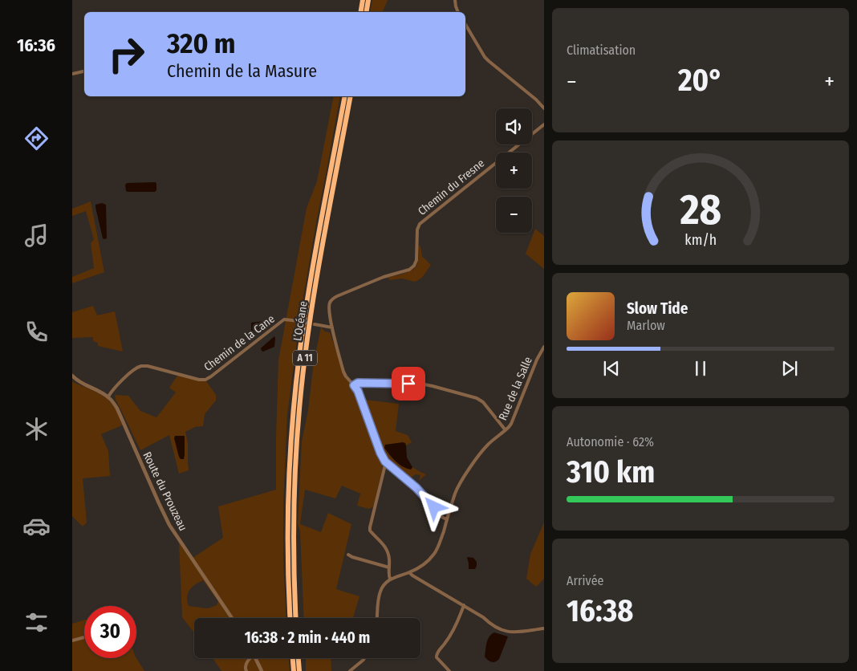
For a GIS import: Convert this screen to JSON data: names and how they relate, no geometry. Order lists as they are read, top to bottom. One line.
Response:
{"streets":{"highway":["L’Océane","A 11"],"street":["Chemin du Fresne","Chemin de la Cane","Rue de la Salle","Route du Prouzeau"]},"crossings":[["Chemin de la Cane","Route du Prouzeau"]],"page":{"tabs":"16:36","tile":["Climatisation",["Autonomie · 62%","310 km"],["Arrivée","16:38"]],"turn":["320 m","Chemin de la Masure"],"heat":["−","20°","+"],"map_buttons":["+","−"],"song":["Slow Tide","Marlow"],"limit":"30","trip":"16:38 · 2 min · 440 m","gauge":["28","km/h"]}}
